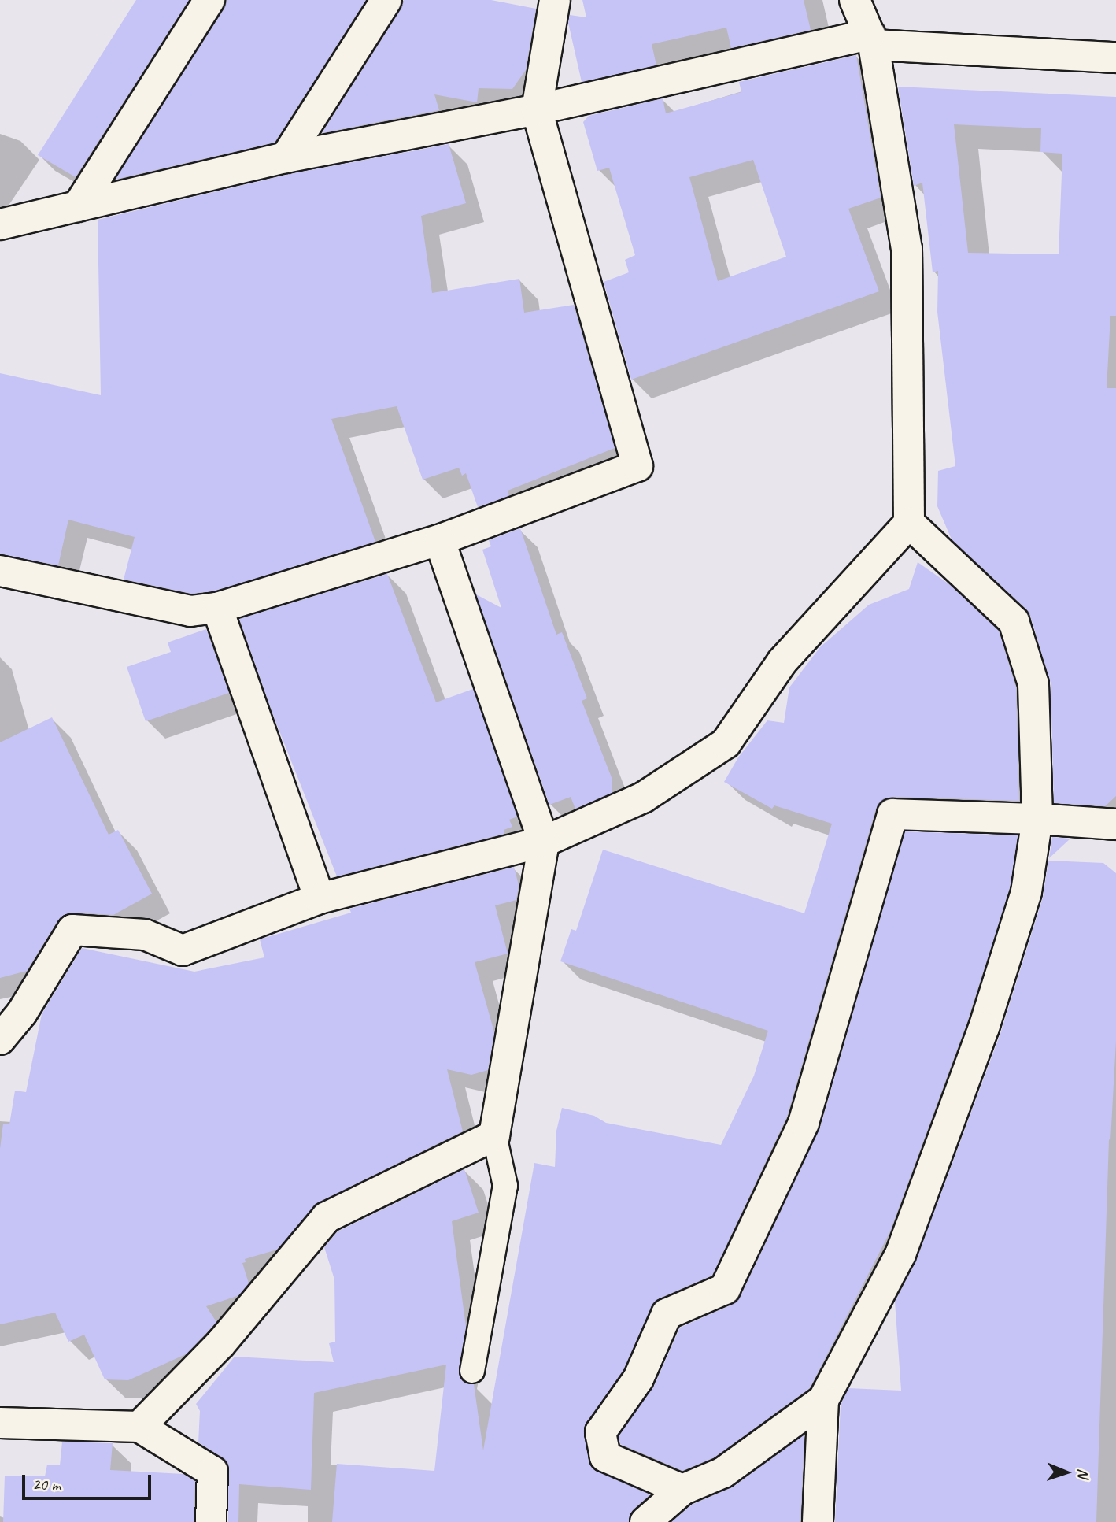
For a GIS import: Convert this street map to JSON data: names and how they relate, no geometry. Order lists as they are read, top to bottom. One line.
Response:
{"scale_bar":"20 m","north":"right"}
